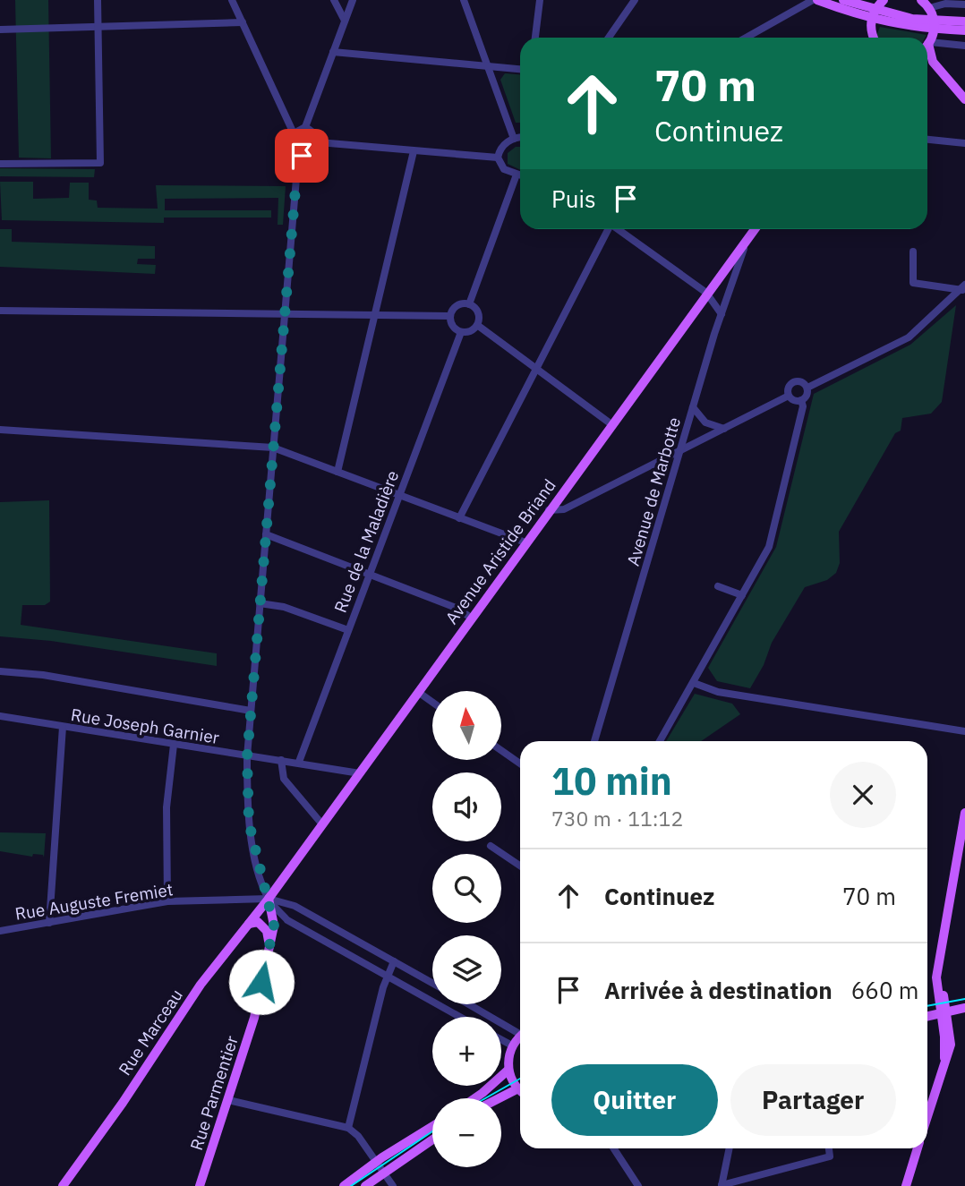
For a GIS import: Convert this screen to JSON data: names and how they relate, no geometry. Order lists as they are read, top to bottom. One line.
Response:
{"streets":{"main road":["Avenue Aristide Briand","Rue Marceau","Rue Parmentier"],"street":["Avenue de Marbotte","Rue de la Maladière","Rue Joseph Garnier","Rue Auguste Fremiet"]},"crossings":[["Avenue de Marbotte","Avenue Aristide Briand"],["Rue de la Maladière","Rue Joseph Garnier"],["Avenue Aristide Briand","Rue Joseph Garnier"],["Avenue Aristide Briand","Rue Auguste Fremiet"],["Avenue Aristide Briand","Rue Marceau"],["Avenue Aristide Briand","Rue Parmentier"],["Rue Auguste Fremiet","Rue Marceau"],["Rue Auguste Fremiet","Rue Parmentier"],["Rue Marceau","Rue Parmentier"]],"north":"top","page":{"turn":["70 m","Continuez"],"then":"Puis","map_buttons":["+","−"],"heading":["10 min","730 m · 11:12"],"list":[{"name":"Continuez","value":"70 m"},{"name":"Arrivée à destination","value":"660 m"}],"buttons":["Quitter","Partager"]}}
